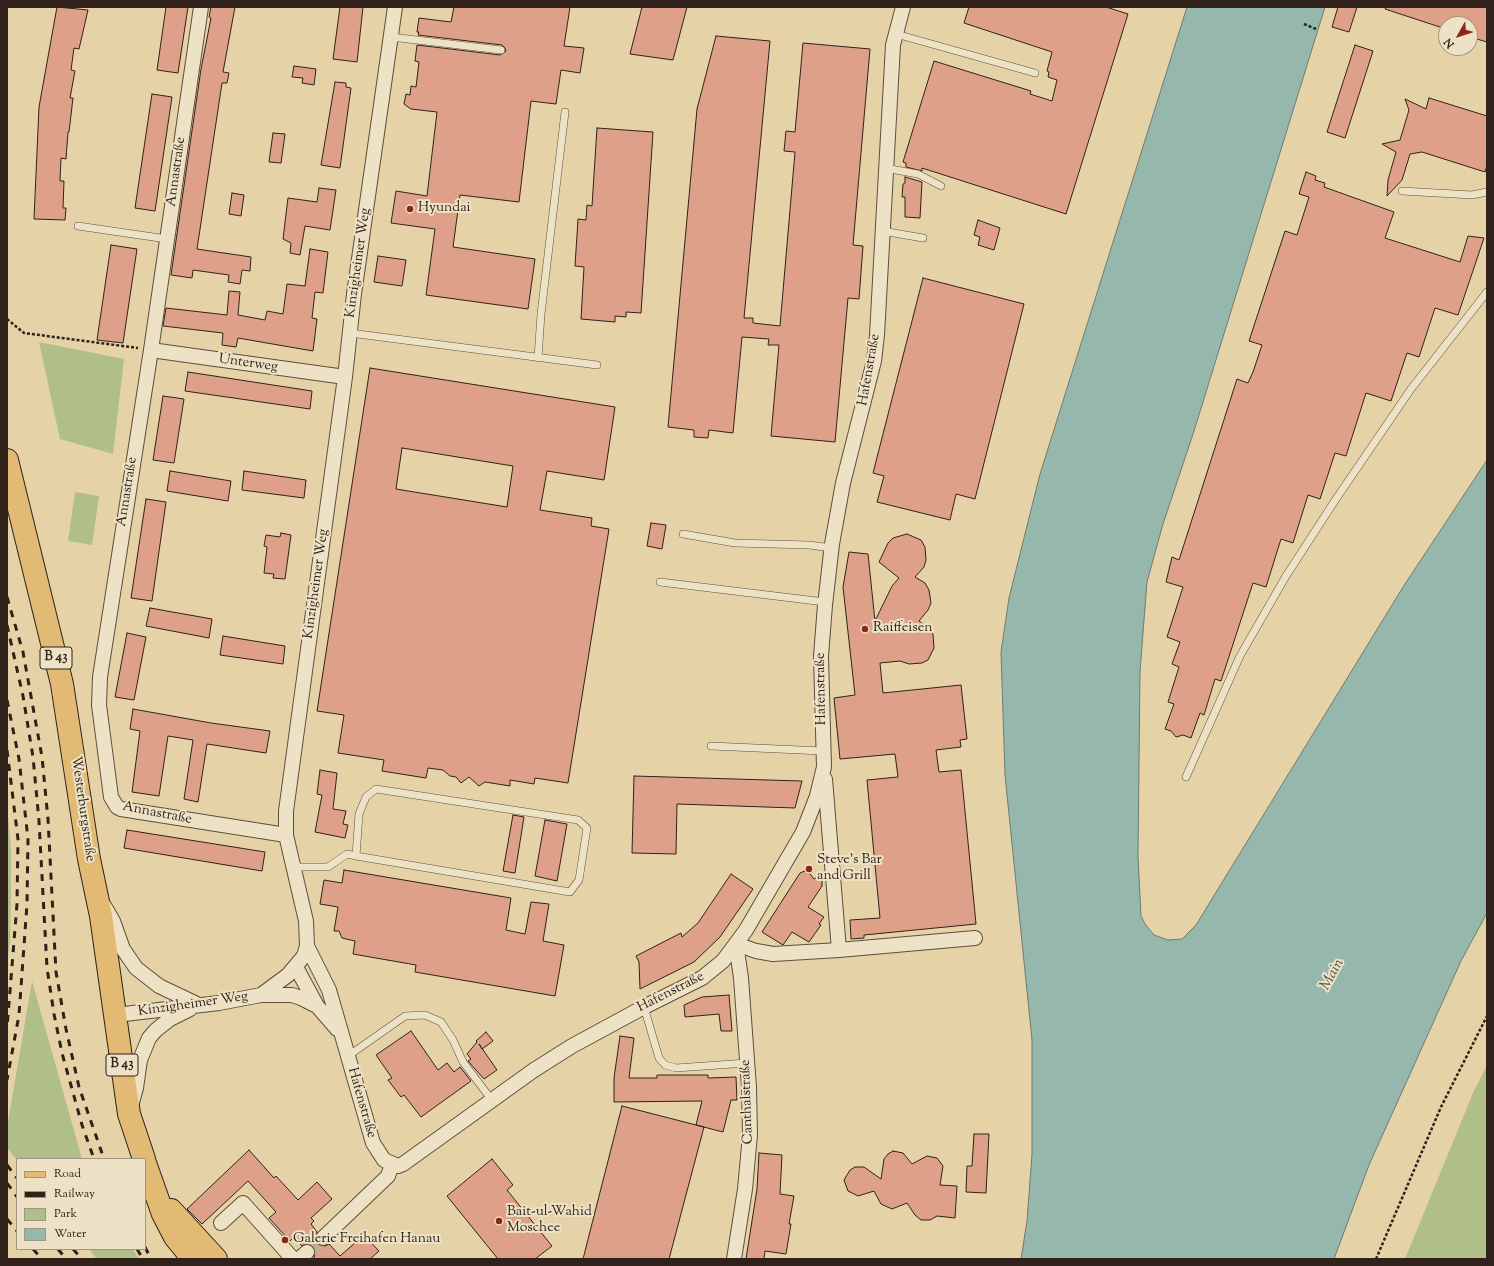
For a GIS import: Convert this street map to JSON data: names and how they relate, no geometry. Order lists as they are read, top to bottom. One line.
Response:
{"streets":{"main road":["B 43","Westerburgstraße"],"street":["Annastraße","Kinzigheimer Weg","Unterweg","Hafenstraße","Canthalstraße"]},"crossings":[["Annastraße","Kinzigheimer Weg"],["Annastraße","Unterweg"],["Kinzigheimer Weg","Unterweg"],["Kinzigheimer Weg","Hafenstraße"],["Kinzigheimer Weg","Westerburgstraße"],["Hafenstraße","Canthalstraße"]],"water":["Main"],"places":["Hyundai","Raiffeisen","Steve's Bar and Grill","Bait-ul-Wahid Moschee","Galerie Freihafen Hanau"],"legend":["Road","Railway","Park","Water"],"north":"bottom left"}
